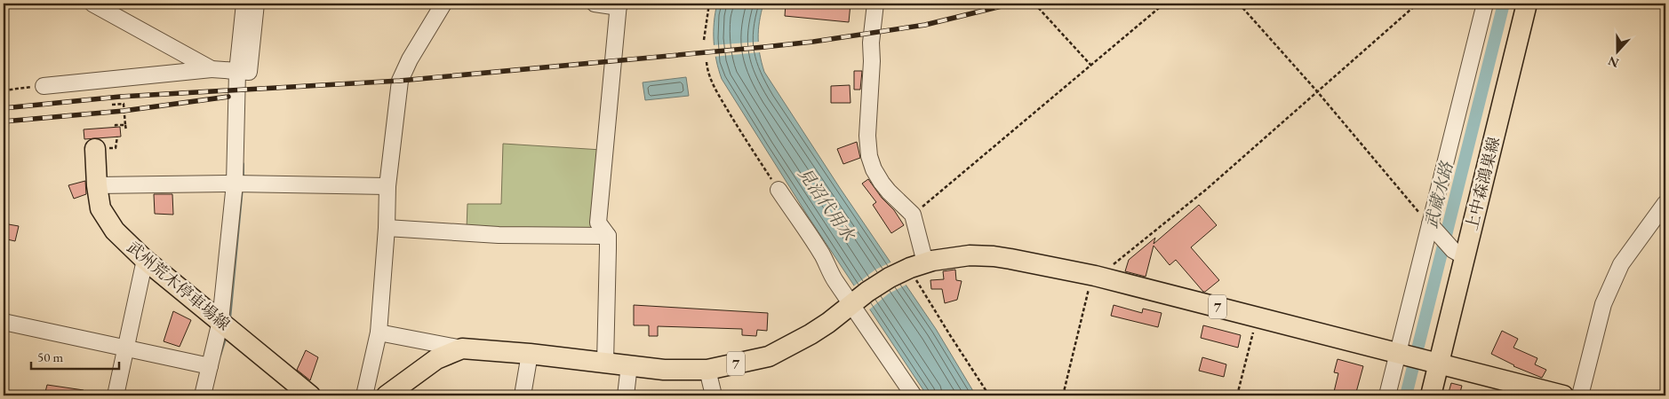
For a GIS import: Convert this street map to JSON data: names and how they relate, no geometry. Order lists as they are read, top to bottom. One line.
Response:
{"streets":{"main road":["上中森鴻巣線","武州荒木停車場線","7"]},"crossings":[["上中森鴻巣線","7"]],"water":["武蔵水路","見沼代用水"],"scale_bar":"50 m","north":"bottom"}
